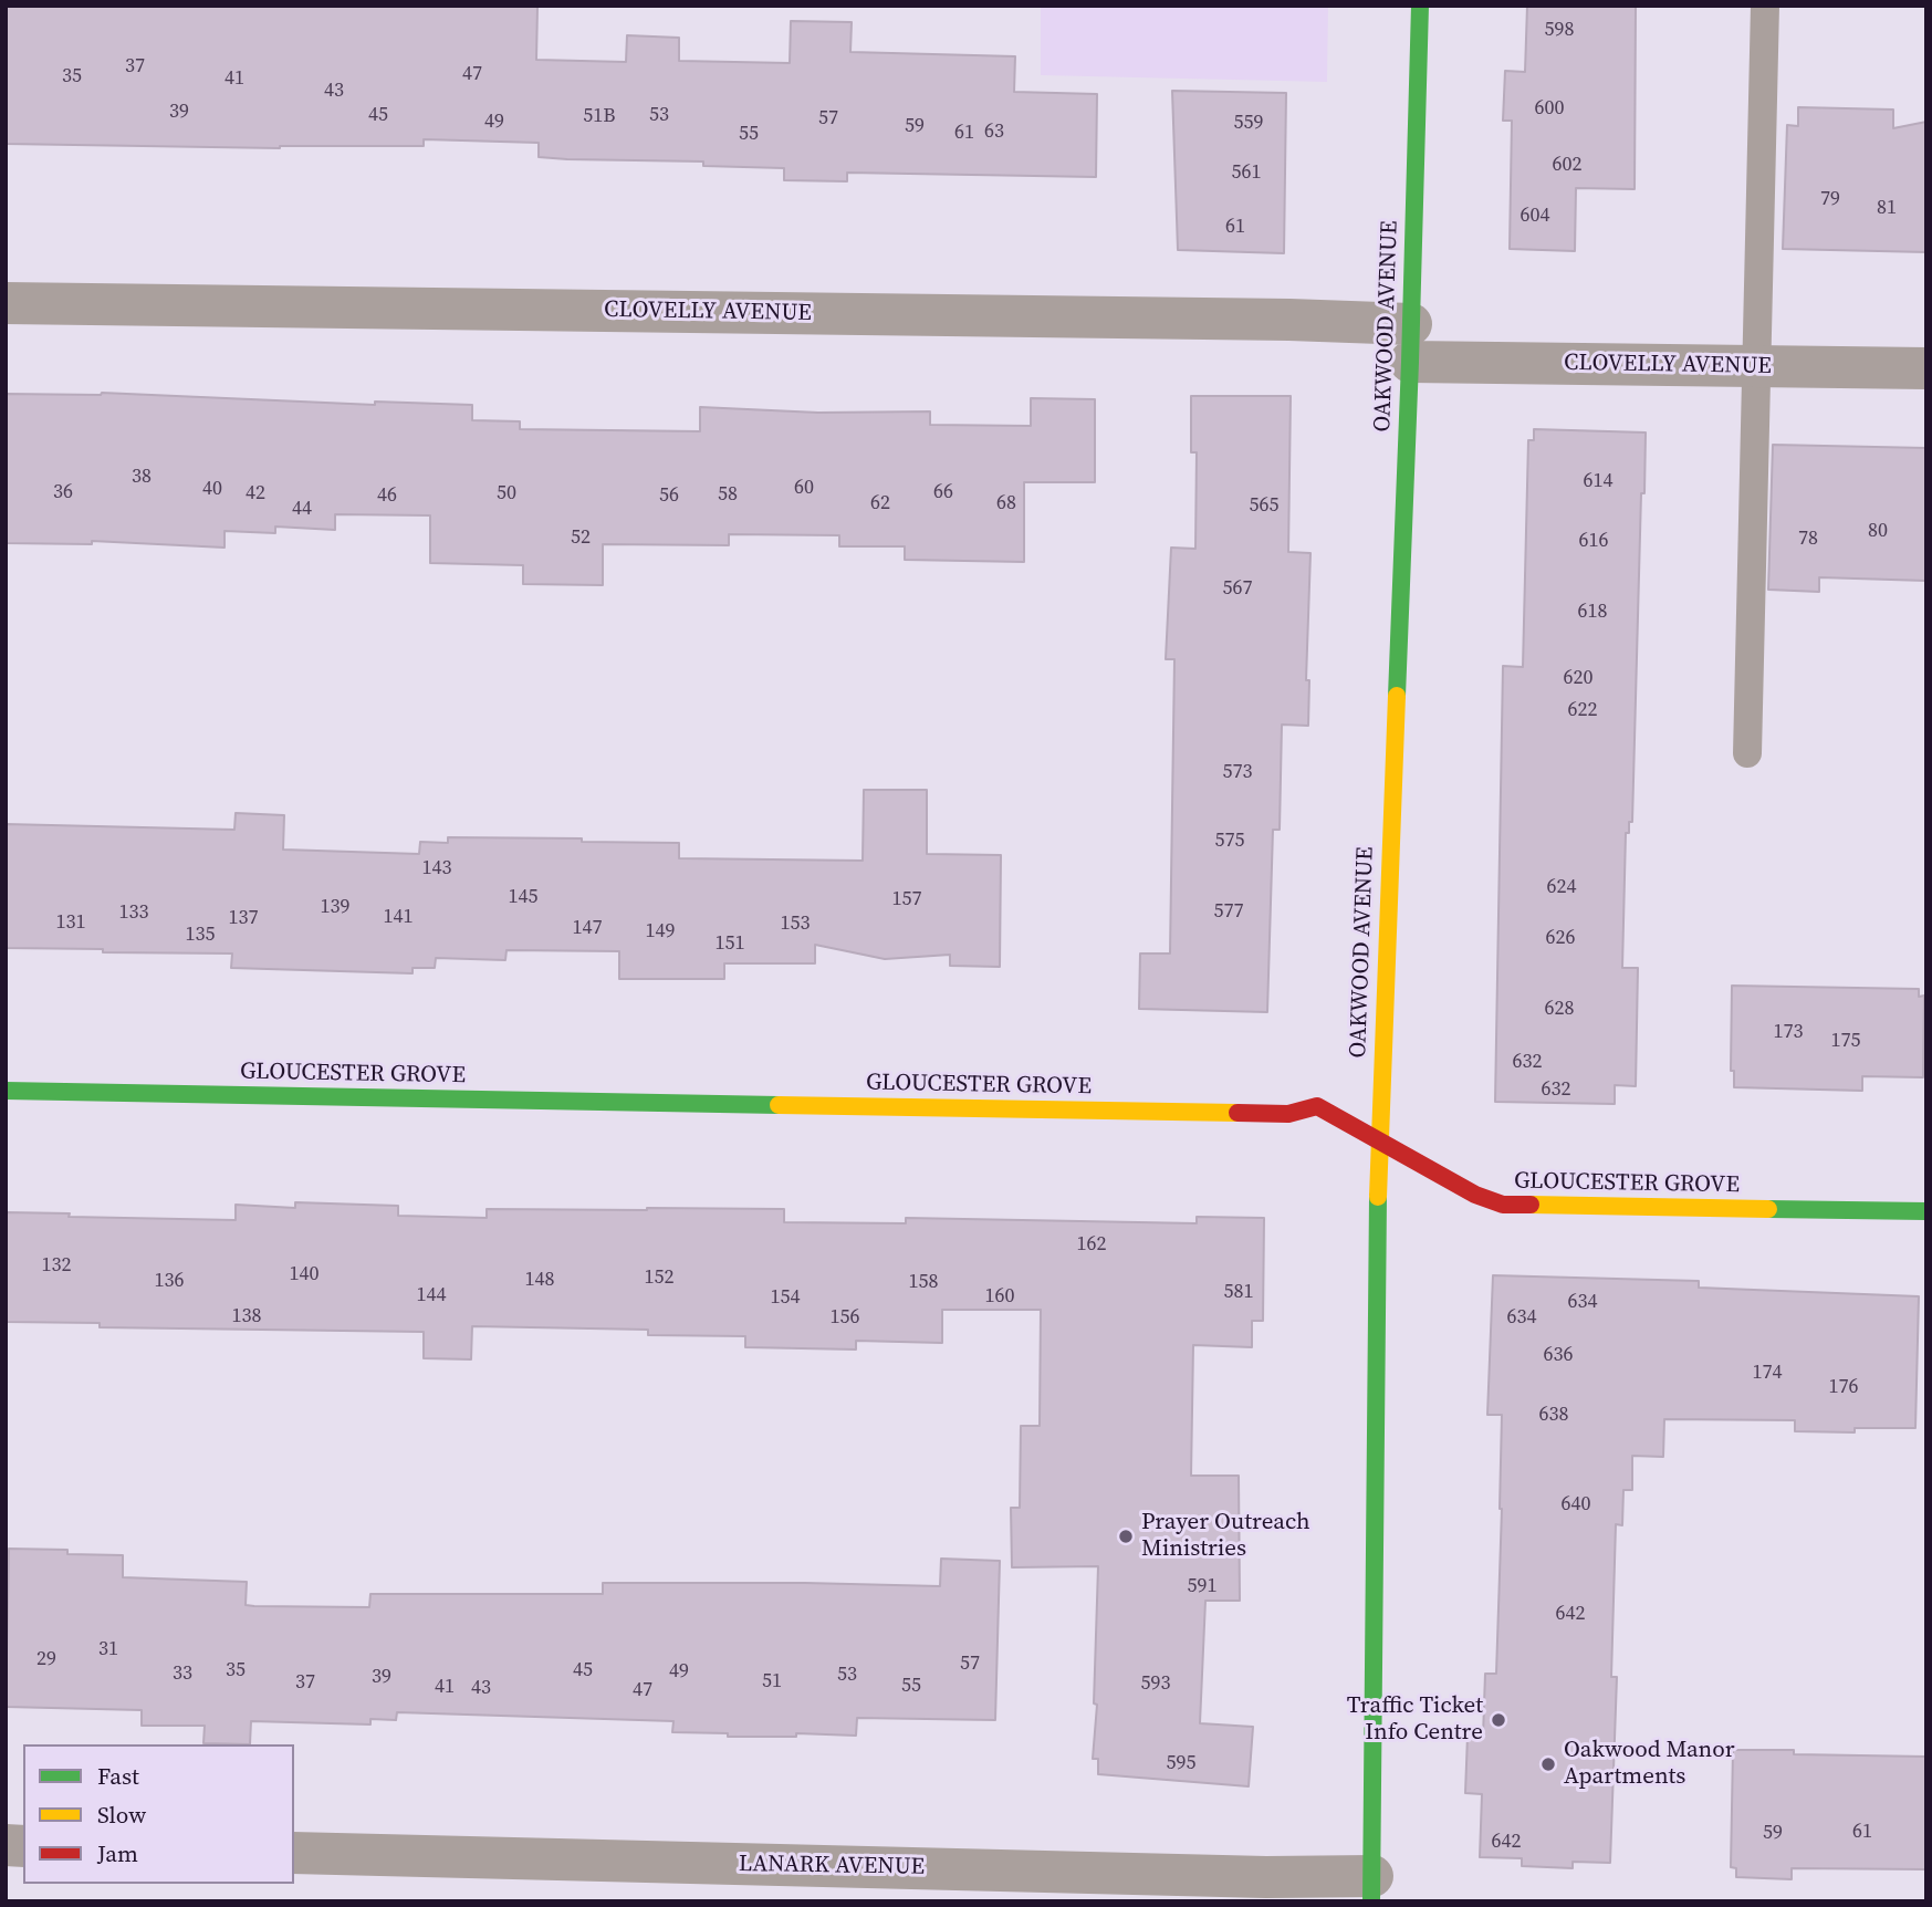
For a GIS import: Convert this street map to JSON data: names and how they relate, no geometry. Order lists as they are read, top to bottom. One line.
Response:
{"streets":{"street":["CLOVELLY AVENUE","OAKWOOD AVENUE","GLOUCESTER GROVE","LANARK AVENUE"]},"crossings":[["CLOVELLY AVENUE","OAKWOOD AVENUE"],["OAKWOOD AVENUE","GLOUCESTER GROVE"],["OAKWOOD AVENUE","LANARK AVENUE"]],"places":["Prayer Outreach Ministries","Traffic Ticket Info Centre","Oakwood Manor Apartments"],"house_numbers":["598","37","47","35","41","43","600","39","45","53","51B","57","49","559","59","63","61","55","602","561","79","81","604","61","38","614","60","40","36","66","42","50","58","46","56","62","68","565","44","80","52","78","616","567","618","620","622","573","575","143","624","145","157","139","577","133","141","137","131","153","147","149","135","626","151","628","173","175","632","632","162","132","140","152","148","136","158","581","144","160","154","634","138","156","634","636","174","176","638","640","591","642","31","29","57","35","45","49","33","53","39","51","37","593","55","41","43","47","595","61","59","642"],"legend":["Fast","Slow","Jam"]}
